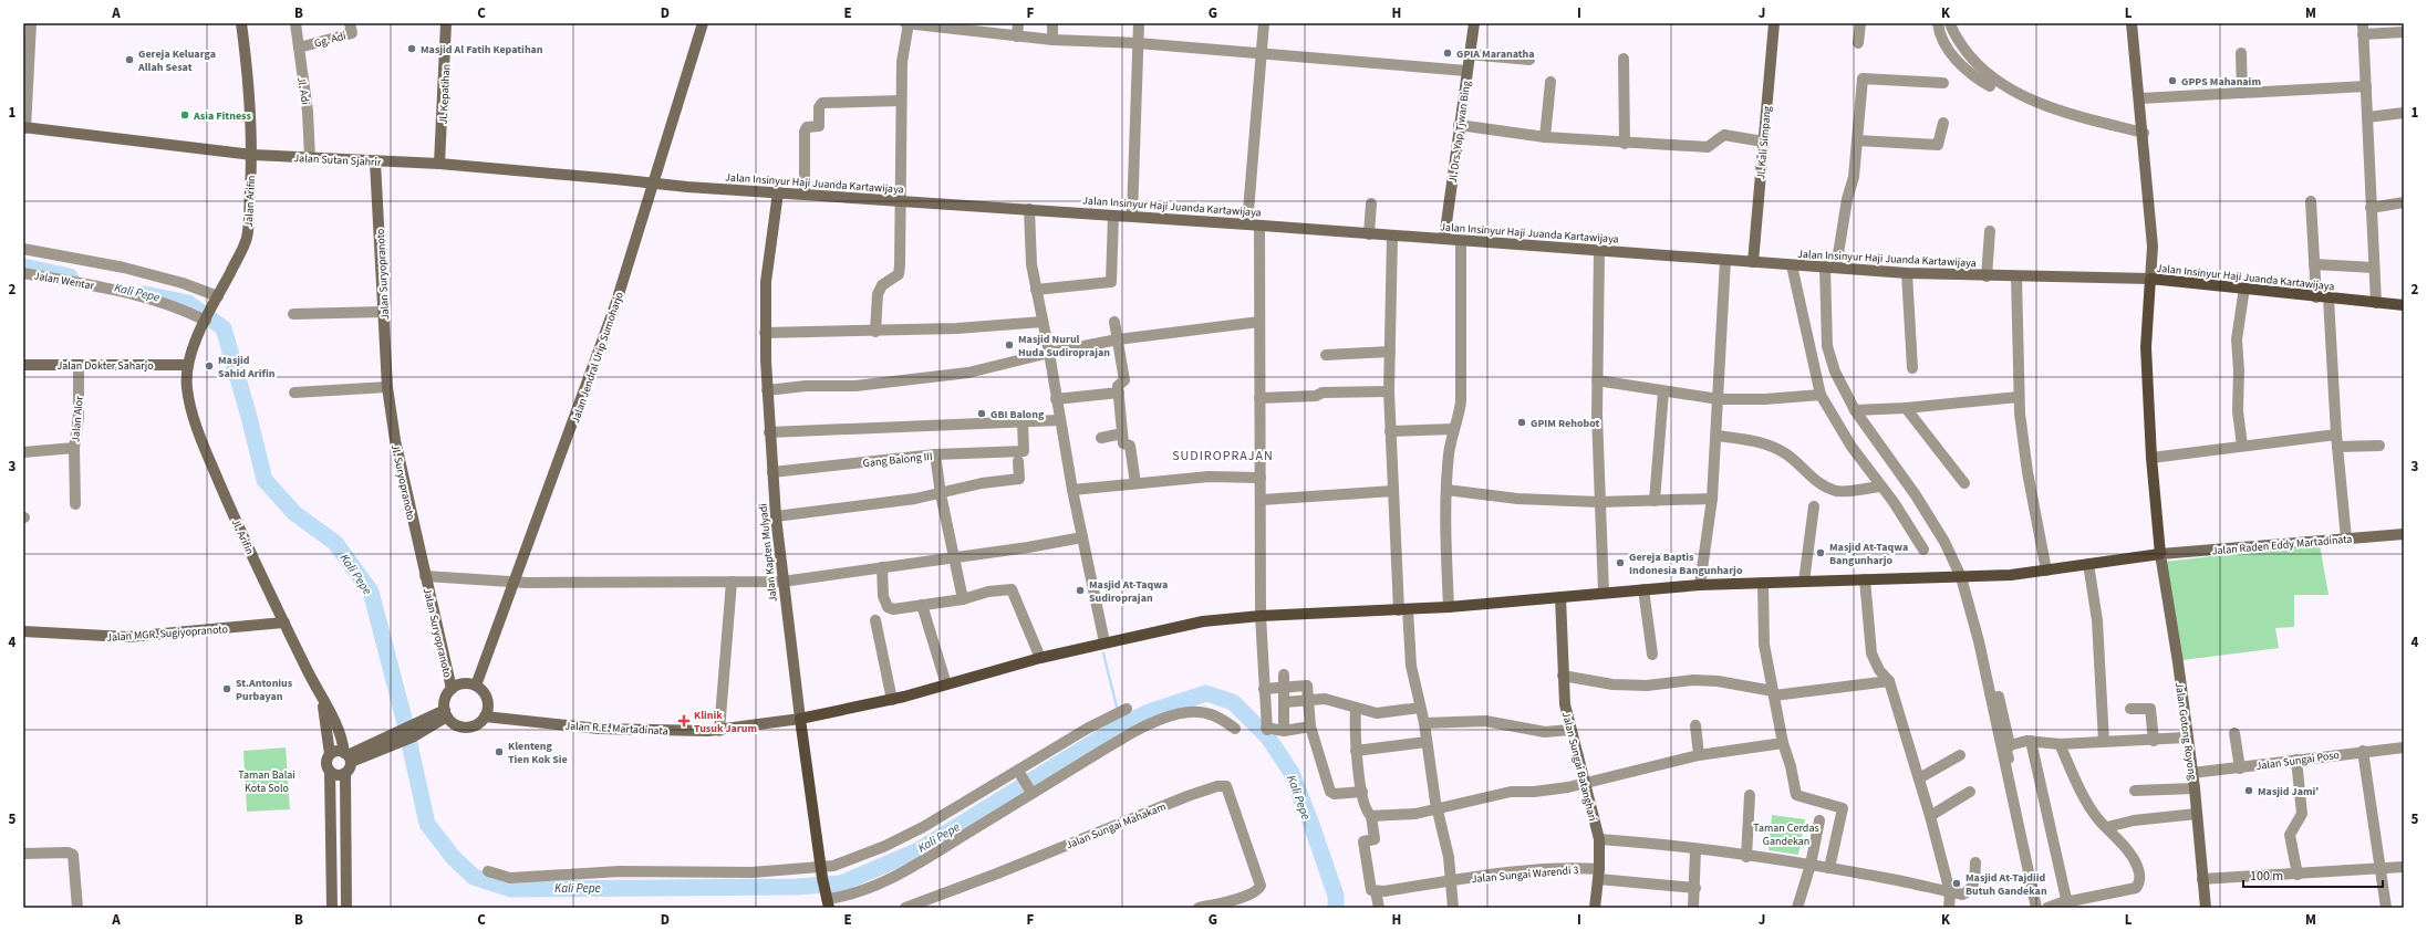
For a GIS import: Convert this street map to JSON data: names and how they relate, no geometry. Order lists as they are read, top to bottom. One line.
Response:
{"streets":{"main road":["Jl. Kepatihan","Jl. Drs. Yap Tjwan Bing","Jl. Kali Simpang","Jalan Sutan Sjahrir","Jalan Insinyur Haji Juanda Kartawijaya","Jalan Arifin","Jalan Suryopranoto","Jalan Jendral Urip Sumoharjo","Jalan Dokter Saharjo","Jl. Suryopranoto","Jl. Arifin","Jalan Raden Eddy Martadinata","Jalan Kapten Mulyadi","Jalan MGR. Sugiyopranoto","Jalan R.E. Martadinata","Jalan Gotong Royong","Jalan Sungai Batanghari"],"street":["Gg. Adi","Jl. Adi","Jalan Wentar","Jalan Alor","Gang Balong III","Jalan Sungai Poso","Jalan Sungai Mahakam","Jalan Sungai Warendi 3"]},"crossings":[["Gg. Adi","Jl. Adi"],["Jl. Adi","Jalan Sutan Sjahrir"],["Jl. Kepatihan","Jalan Sutan Sjahrir"],["Jl. Drs. Yap Tjwan Bing","Jalan Insinyur Haji Juanda Kartawijaya"],["Jl. Kali Simpang","Jalan Insinyur Haji Juanda Kartawijaya"],["Jalan Sutan Sjahrir","Jalan Insinyur Haji Juanda Kartawijaya"],["Jalan Sutan Sjahrir","Jalan Arifin"],["Jalan Sutan Sjahrir","Jalan Suryopranoto"],["Jalan Sutan Sjahrir","Jalan Jendral Urip Sumoharjo"],["Jalan Insinyur Haji Juanda Kartawijaya","Jalan Jendral Urip Sumoharjo"],["Jalan Insinyur Haji Juanda Kartawijaya","Jalan Kapten Mulyadi"],["Jalan Arifin","Jalan Wentar"],["Jalan Arifin","Jalan Dokter Saharjo"],["Jalan Arifin","Jl. Arifin"],["Jalan Suryopranoto","Jalan Jendral Urip Sumoharjo"],["Jalan Suryopranoto","Jl. Suryopranoto"],["Jalan Suryopranoto","Jalan R.E. Martadinata"],["Jalan Jendral Urip Sumoharjo","Jalan R.E. Martadinata"],["Jalan Dokter Saharjo","Jalan Alor"],["Jalan Dokter Saharjo","Jl. Arifin"],["Gang Balong III","Jalan Kapten Mulyadi"],["Jl. Arifin","Jalan MGR. Sugiyopranoto"],["Jalan Raden Eddy Martadinata","Jalan Gotong Royong"],["Jalan Kapten Mulyadi","Jalan R.E. Martadinata"],["Jalan Gotong Royong","Jalan Sungai Poso"],["Jalan Sungai Batanghari","Jalan Sungai Warendi 3"]],"districts":["SUDIROPRAJAN"],"water":["Kali Pepe"],"parks":["Taman Balai Kota Solo","Taman Cerdas Gandekan"],"places":{"other":["Masjid Al Fatih Kepatihan","GPIA Maranatha","Gereja Keluarga Allah Sesat","GPPS Mahanaim","Asia Fitness","Masjid Nurul Huda Sudiroprajan","Masjid Sahid Arifin","GBI Balong","GPIM Rehobot","Masjid At-Taqwa Bangunharjo","Gereja Baptis Indonesia Bangunharjo","Masjid At-Taqwa Sudiroprajan","St.Antonius Purbayan","Klenteng Tien Kok Sie","Masjid Jami'","Masjid At-Tajdiid Butuh Gandekan"],"health":["Klinik Tusuk Jarum"]},"scale_bar":"100 m","grid":{"columns":["A","B","C","D","E","F","G","H","I","J","K","L","M"],"rows":["1","2","3","4","5"]}}
